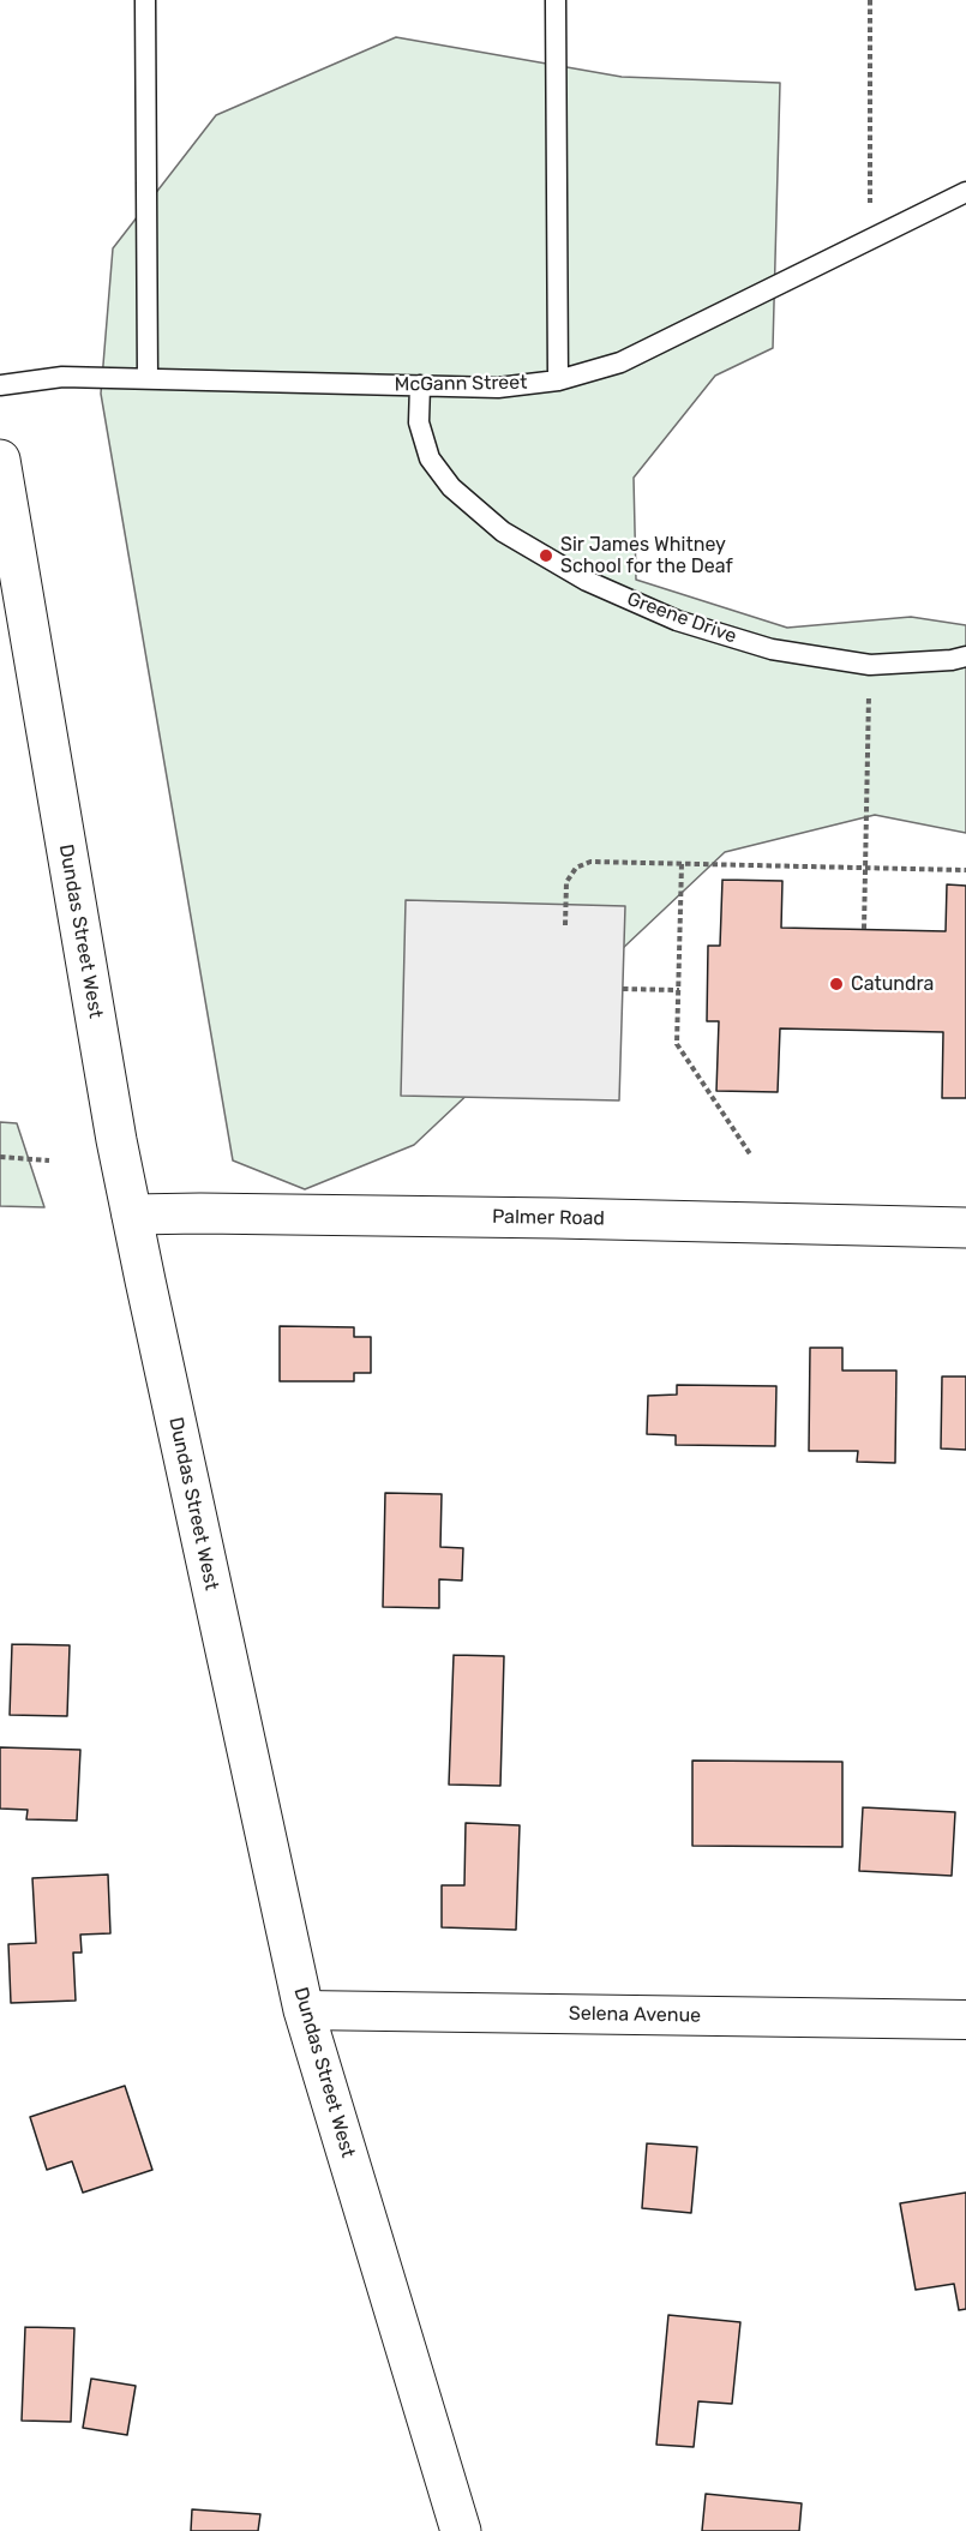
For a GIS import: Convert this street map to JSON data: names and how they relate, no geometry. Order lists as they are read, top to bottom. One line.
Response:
{"streets":{"main road":["Dundas Street West","Palmer Road"],"street":["Selena Avenue"],"lane":["McGann Street","Greene Drive"]},"crossings":[["McGann Street","Greene Drive"],["Dundas Street West","Palmer Road"],["Dundas Street West","Selena Avenue"]],"places":["Sir James Whitney School for the Deaf","Catundra"]}
